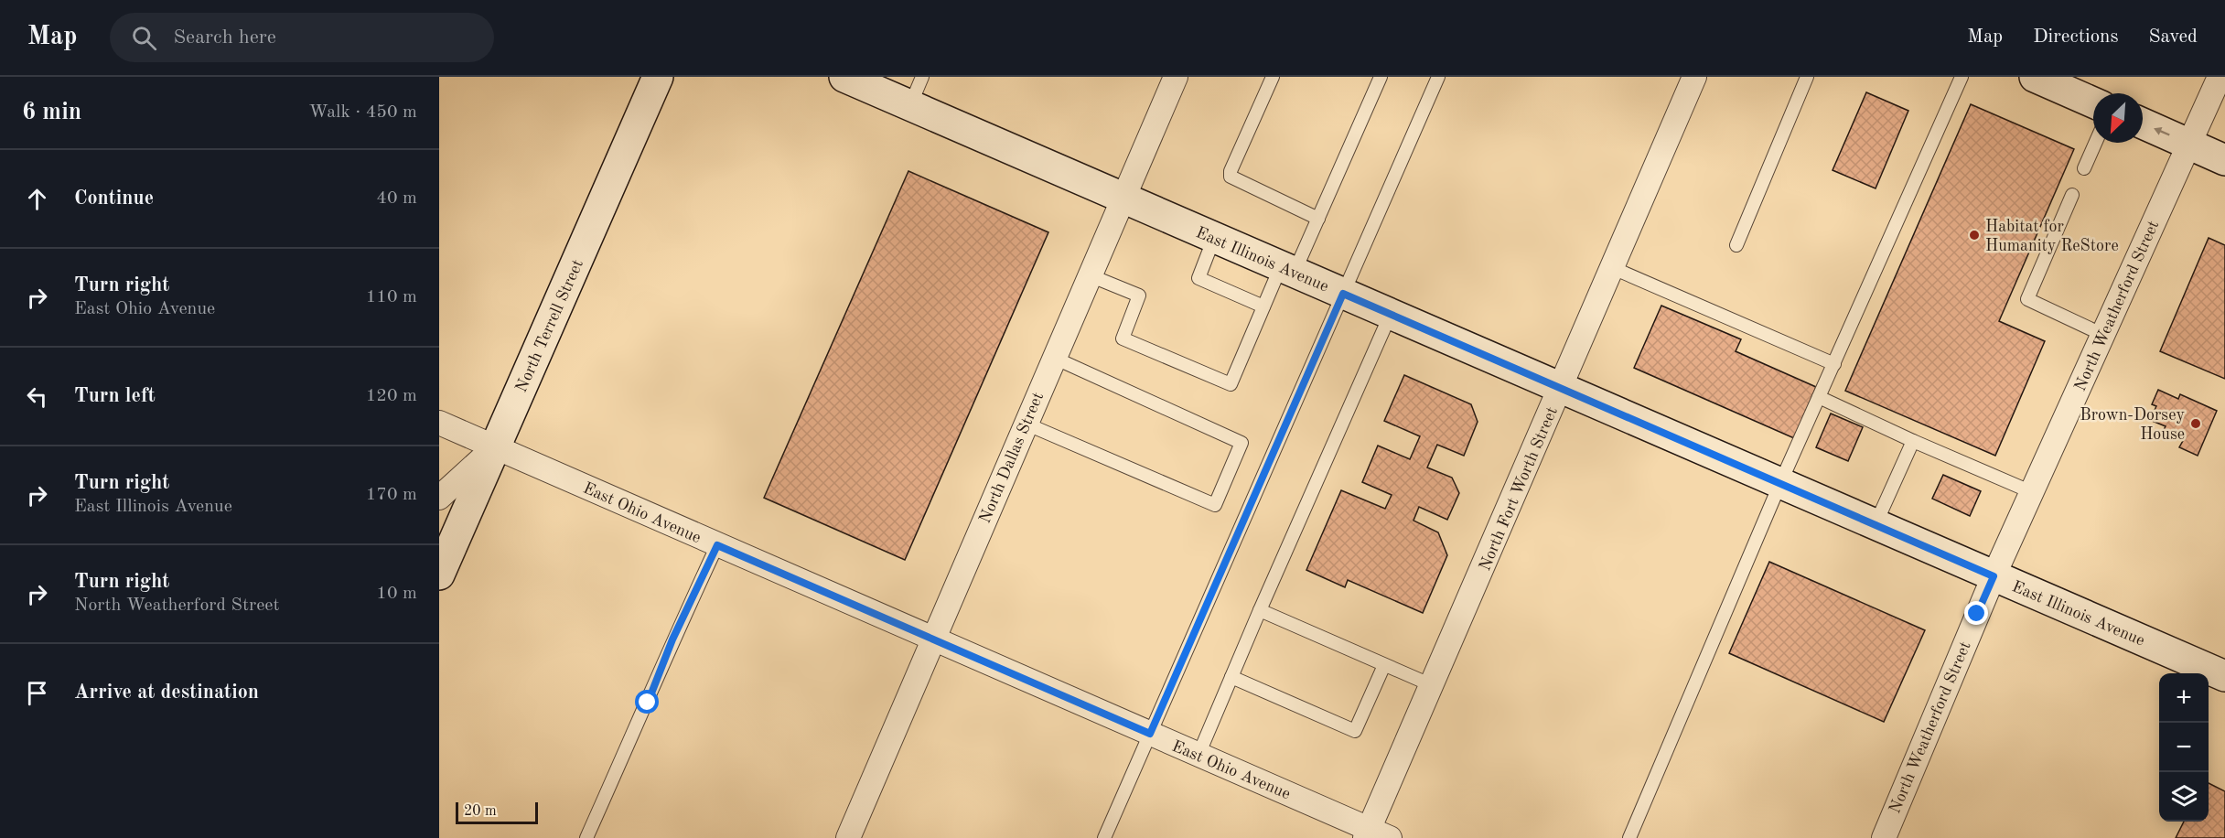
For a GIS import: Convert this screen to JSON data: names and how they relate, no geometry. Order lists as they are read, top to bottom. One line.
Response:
{"streets":{"main road":["East Illinois Avenue","North Terrell Street"],"street":["North Weatherford Street","North Dallas Street","North Fort Worth Street","East Ohio Avenue"]},"crossings":[["East Illinois Avenue","North Weatherford Street"],["East Illinois Avenue","North Dallas Street"],["East Illinois Avenue","North Fort Worth Street"],["North Terrell Street","East Ohio Avenue"],["North Dallas Street","East Ohio Avenue"],["North Fort Worth Street","East Ohio Avenue"]],"places":["Habitat for Humanity ReStore","Brown-Dorsey House"],"scale_bar":"20 m","north":"bottom left","page":{"header":"Map","search":"Search here","nav":["Map","Directions","Saved"],"heading":["6 min","Walk · 450 m"],"list":[["Continue","40 m"],["Turn right","East Ohio Avenue","110 m"],["Turn left","120 m"],["Turn right","East Illinois Avenue","170 m"],["Turn right","North Weatherford Street","10 m"],"Arrive at destination"],"map_buttons":["+","−"],"scale":"20 m"}}
